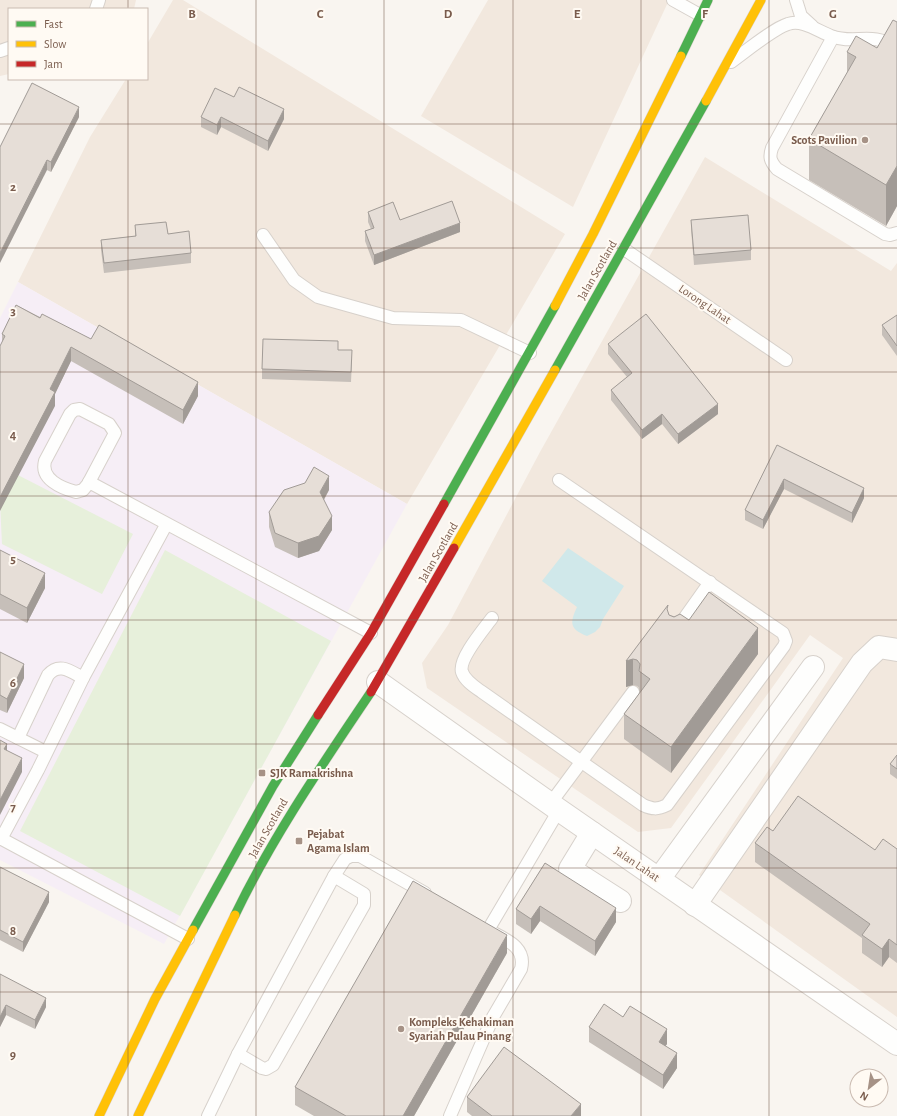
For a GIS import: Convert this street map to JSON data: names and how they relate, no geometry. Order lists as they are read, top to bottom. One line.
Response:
{"streets":{"highway":["Jalan Scotland"],"street":["Jalan Lahat"],"lane":["Lorong Lahat"]},"crossings":[["Jalan Scotland","Lorong Lahat"],["Jalan Scotland","Jalan Lahat"]],"places":{"other":["Scots Pavilion","Kompleks Kehakiman Syariah Pulau Pinang"],"transit":["SJK Ramakrishna","Pejabat Agama Islam"]},"legend":["Fast","Slow","Jam"],"north":"bottom left","grid":{"columns":["B","C","D","E","F","G"],"rows":["2","3","4","5","6","7","8","9"]}}
